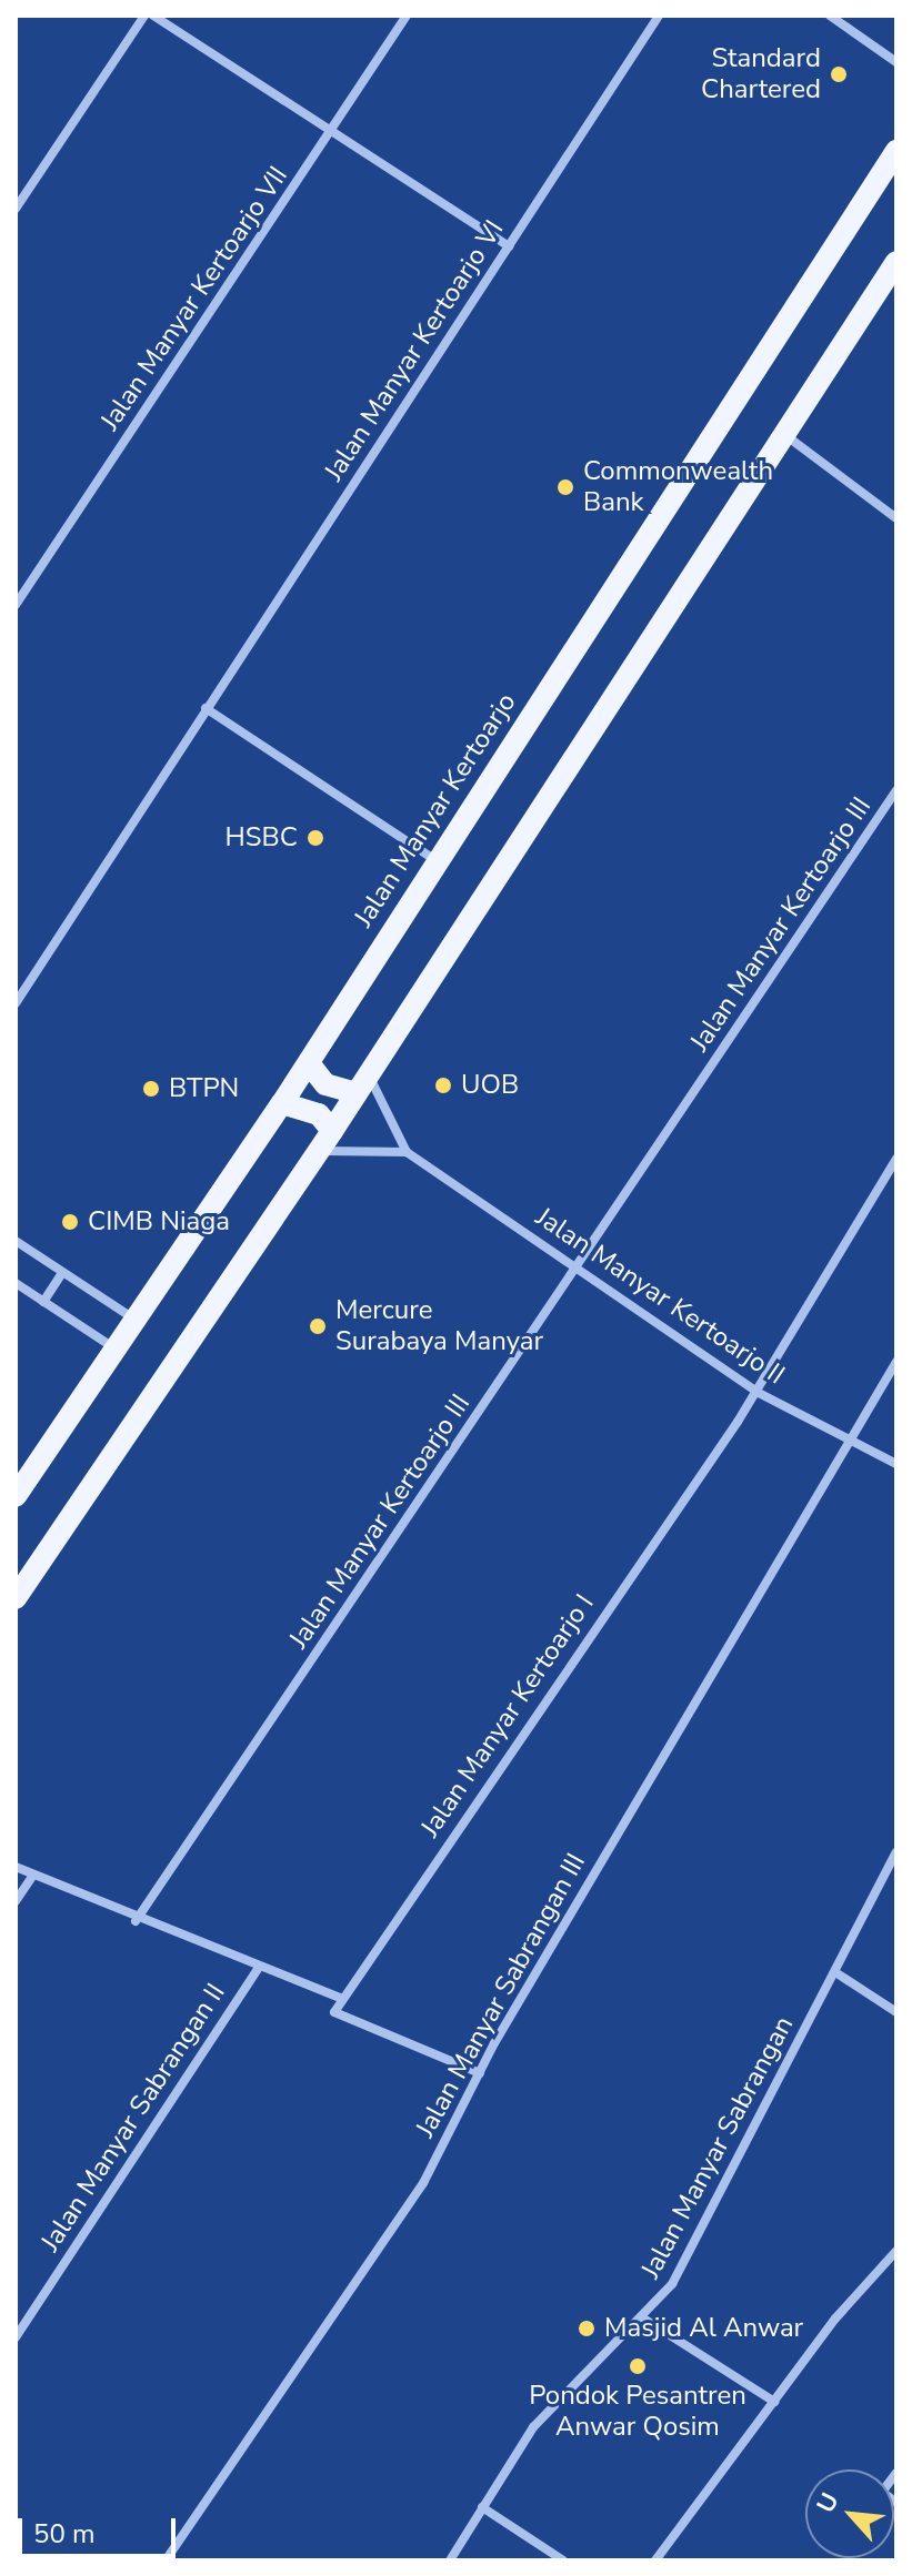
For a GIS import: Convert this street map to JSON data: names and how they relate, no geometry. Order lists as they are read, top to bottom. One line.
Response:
{"streets":{"main road":["Jalan Manyar Kertoarjo"],"street":["Jalan Manyar Kertoarjo VII","Jalan Manyar Kertoarjo VI","Jalan Manyar Kertoarjo III","Jalan Manyar Kertoarjo II","Jalan Manyar Kertoarjo I","Jalan Manyar Sabrangan III","Jalan Manyar Sabrangan II","Jalan Manyar Sabrangan"]},"crossings":[["Jalan Manyar Kertoarjo III","Jalan Manyar Kertoarjo II"],["Jalan Manyar Kertoarjo II","Jalan Manyar Kertoarjo I"],["Jalan Manyar Kertoarjo II","Jalan Manyar Sabrangan III"]],"places":["Standard Chartered","Commonwealth Bank","HSBC","UOB","BTPN","CIMB Niaga","Mercure Surabaya Manyar","Masjid Al Anwar","Pondok Pesantren Anwar Qosim"],"scale_bar":"50 m","north":"top left"}
